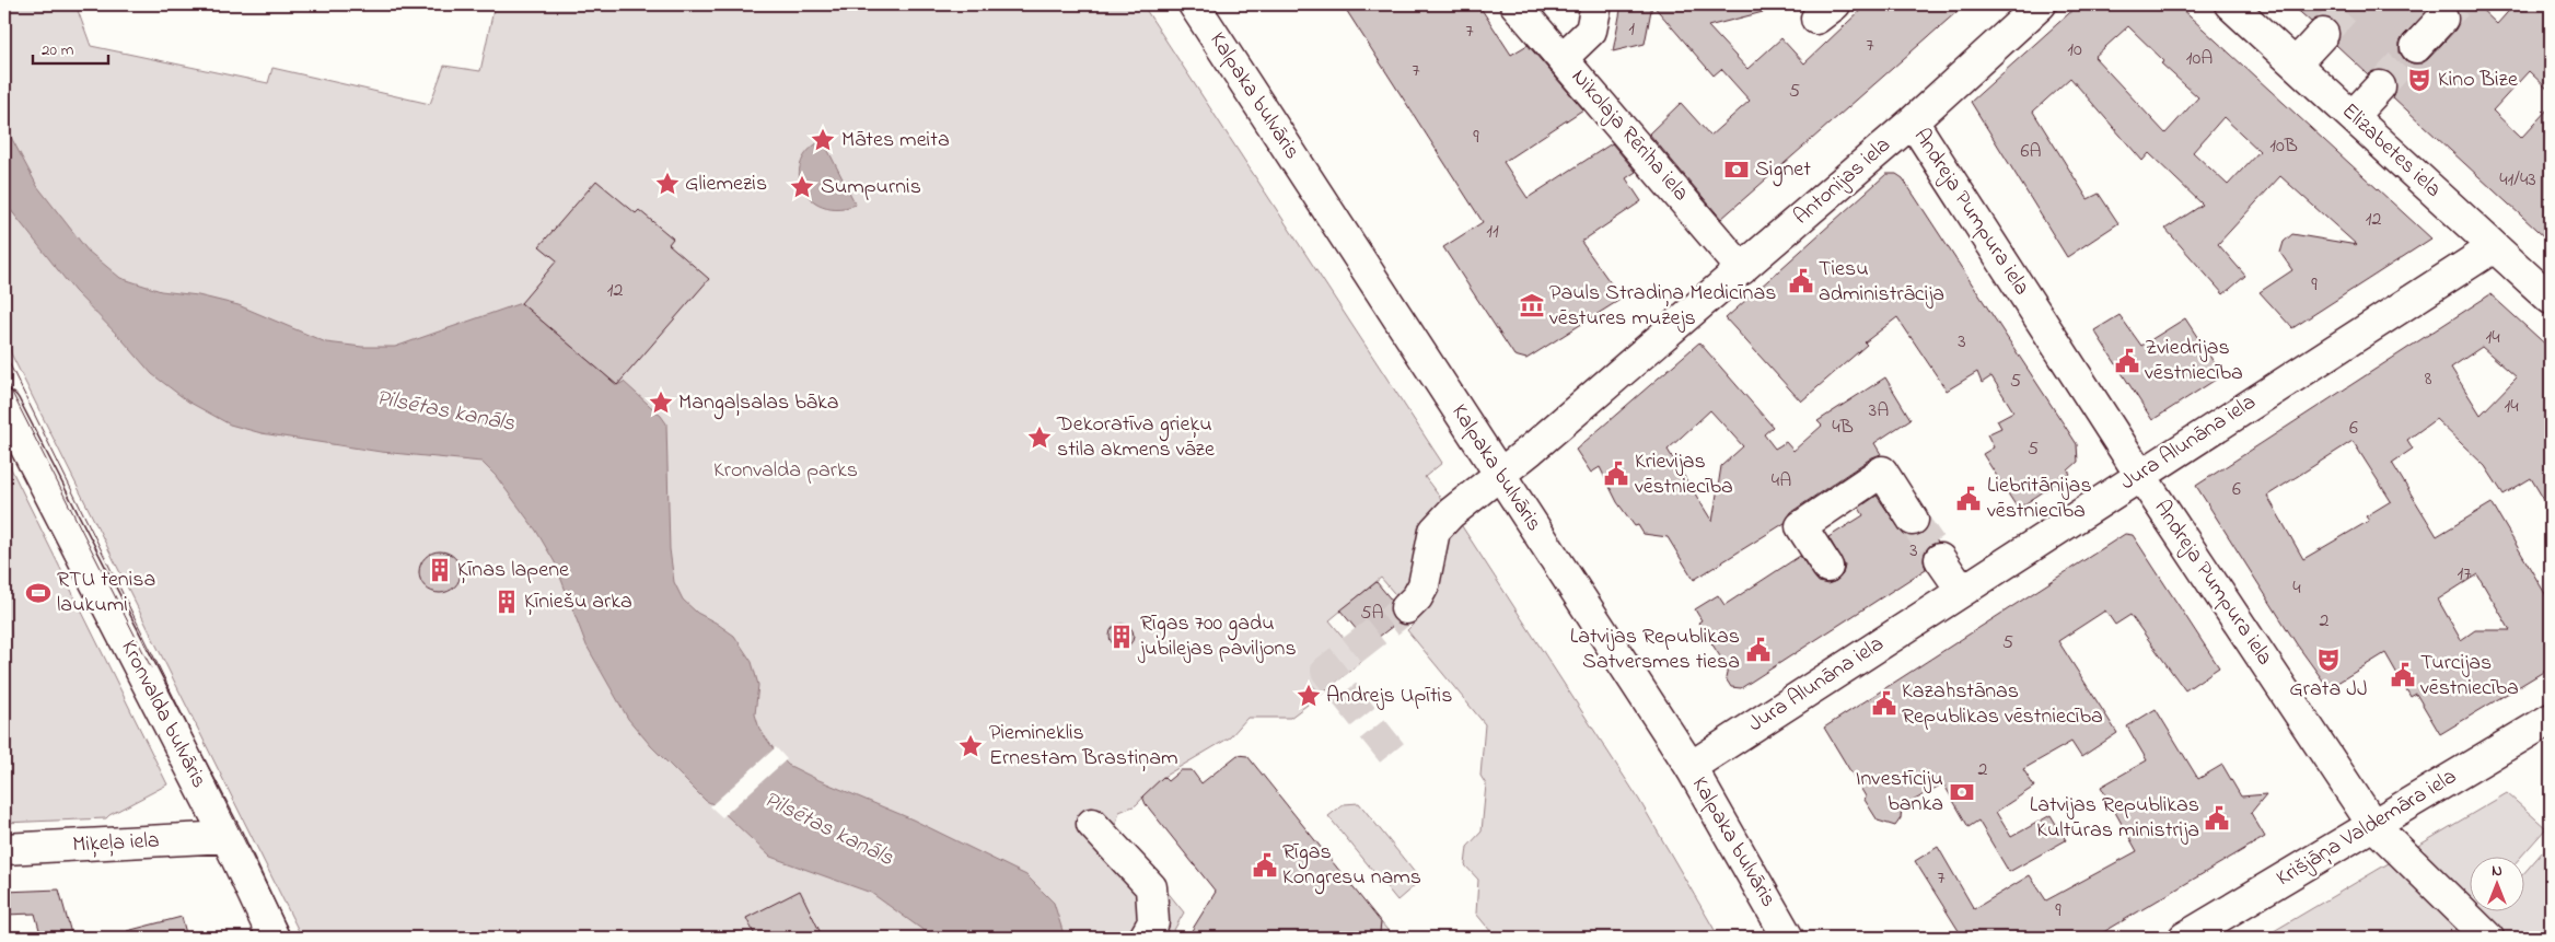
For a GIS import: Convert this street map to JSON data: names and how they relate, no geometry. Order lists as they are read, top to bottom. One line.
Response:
{"streets":{"street":["Kalpaka bulvāris","Nikolaja Rēriha iela","Elizabetes iela","Antonijas iela","Andreja Pumpura iela","Jura Alunāna iela","Kronvalda bulvāris","Krišjāņa Valdemāra iela","Miķeļa iela"]},"crossings":[["Kalpaka bulvāris","Antonijas iela"],["Kalpaka bulvāris","Jura Alunāna iela"],["Nikolaja Rēriha iela","Antonijas iela"],["Elizabetes iela","Jura Alunāna iela"],["Antonijas iela","Andreja Pumpura iela"],["Andreja Pumpura iela","Jura Alunāna iela"],["Andreja Pumpura iela","Krišjāņa Valdemāra iela"],["Kronvalda bulvāris","Miķeļa iela"]],"water":["Pilsētas kanāls"],"parks":["Kronvalda parks"],"places":{"theatre":["Kino Bize","Grata JJ"],"place":["Mātes meita","Gliemezis","Sumpurnis","Mangaļsalas bāka","Dekoratīva grieķu stila akmens vāze","Andrejs Upītis","Piemineklis Ernestam Brastiņam"],"bank":["Signet","Investīciju banka"],"public building":["Tiesu administrācija","Zviedrijas vēstniecība","Krievijas vēstniecība","Liebritānijas vēstniecība","Latvijas Republikas Satversmes tiesa","Turcijas vēstniecība","Kazahstānas Republikas vēstniecība","Latvijas Republikas Kultūras ministrija","Rīgas Kongresu nams"],"museum":["Pauls Stradiņa Medicīnas vēstures muzejs"],"building":["Ķīnas lapene","Ķīniešu arka","Rīgas 700 gadu jubilejas paviljons"],"sports":["RTU tenisa laukumi"]},"house_numbers":["1","7","7","10","10A","7","5","9","10B","6A","41/43","12","11","9","12","14","3","8","5","14","3A","4B","6","5","4A","6","3","17","4","5A","2","5","2","7","9"],"scale_bar":"20 m","north":"top"}
